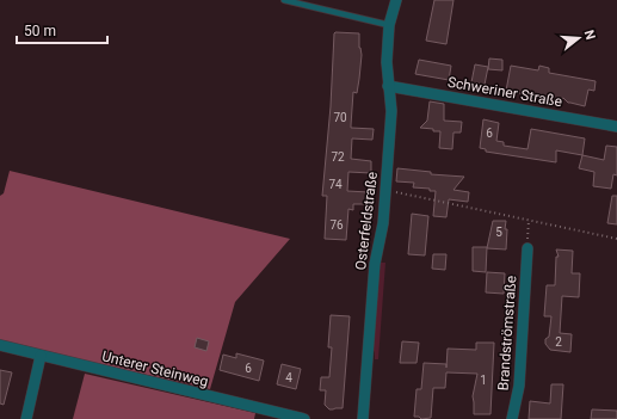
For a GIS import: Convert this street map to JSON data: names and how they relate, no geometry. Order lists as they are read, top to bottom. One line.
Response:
{"streets":{"street":["Schweriner Straße","Osterfeldstraße","Brandströmstraße","Unterer Steinweg"]},"crossings":[["Schweriner Straße","Osterfeldstraße"]],"house_numbers":["70","6","72","74","76","5","2","6","4","1"],"scale_bar":"50 m","north":"right"}
